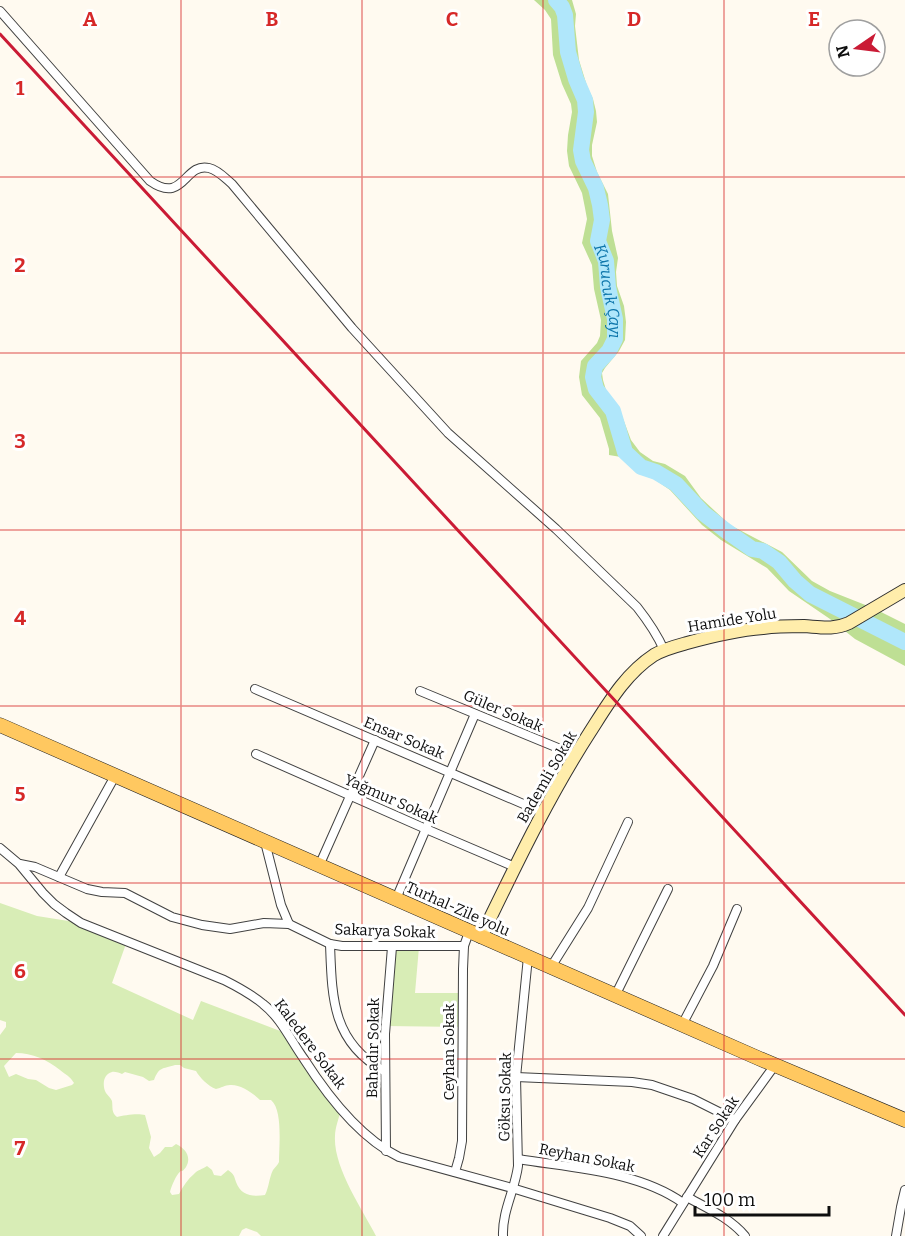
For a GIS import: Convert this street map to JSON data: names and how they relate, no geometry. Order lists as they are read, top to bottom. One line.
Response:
{"streets":{"main road":["Turhal-Zile yolu"],"street":["Hamide Yolu","Güler Sokak","Ensar Sokak","Bademli Sokak","Yağmur Sokak","Sakarya Sokak","Kaledere Sokak","Bahadır Sokak","Ceyhan Sokak","Göksu Sokak","Kar Sokak","Reyhan Sokak"]},"crossings":[["Hamide Yolu","Bademli Sokak"],["Güler Sokak","Bademli Sokak"],["Ensar Sokak","Bademli Sokak"],["Bademli Sokak","Yağmur Sokak"],["Bademli Sokak","Turhal-Zile yolu"],["Bademli Sokak","Ceyhan Sokak"],["Turhal-Zile yolu","Ceyhan Sokak"],["Turhal-Zile yolu","Göksu Sokak"],["Turhal-Zile yolu","Kar Sokak"],["Sakarya Sokak","Bahadır Sokak"],["Sakarya Sokak","Ceyhan Sokak"],["Kaledere Sokak","Bahadır Sokak"],["Kaledere Sokak","Ceyhan Sokak"],["Kaledere Sokak","Göksu Sokak"],["Göksu Sokak","Reyhan Sokak"],["Kar Sokak","Reyhan Sokak"]],"water":["Kurucuk Çayı"],"scale_bar":"100 m","north":"left","grid":{"columns":["A","B","C","D","E"],"rows":["1","2","3","4","5","6","7"]}}
